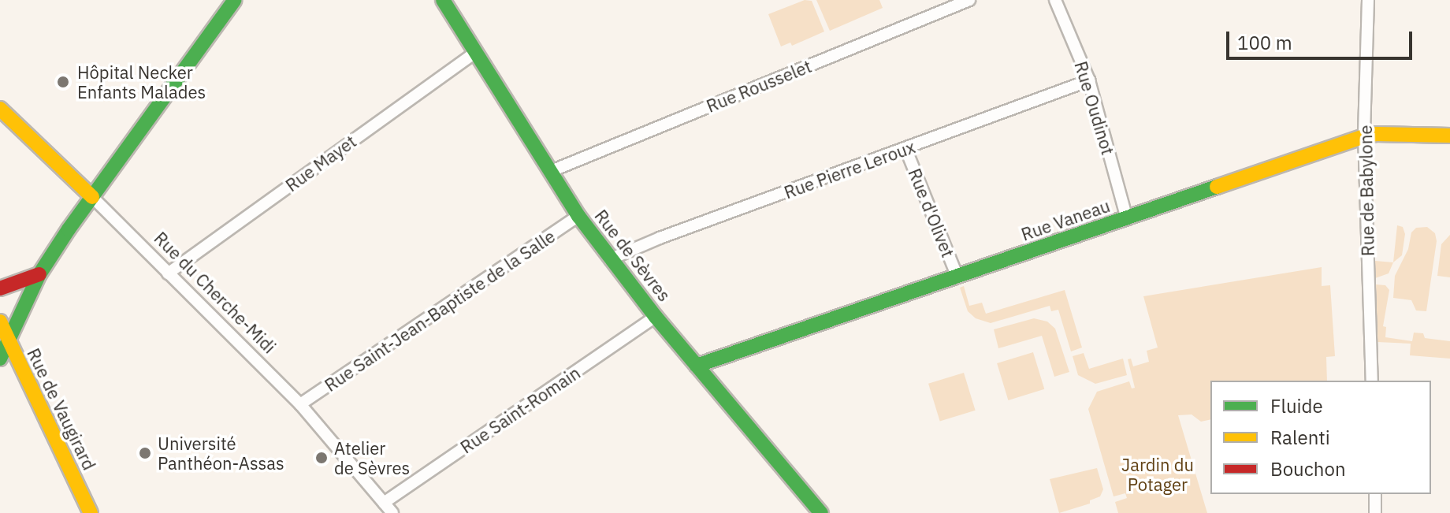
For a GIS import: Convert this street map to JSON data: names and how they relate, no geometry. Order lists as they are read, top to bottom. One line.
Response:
{"streets":{"main road":["Rue Vaneau","Rue de Sèvres","Rue du Cherche-Midi","Rue de Vaugirard"],"street":["Rue Rousselet","Rue Oudinot","Rue Mayet","Rue Pierre Leroux","Rue de Babylone","Rue d'Olivet","Rue Saint-Jean-Baptiste de la Salle","Rue Saint-Romain"]},"crossings":[["Rue Rousselet","Rue de Sèvres"],["Rue Oudinot","Rue Pierre Leroux"],["Rue Oudinot","Rue Vaneau"],["Rue Mayet","Rue de Sèvres"],["Rue Mayet","Rue du Cherche-Midi"],["Rue Pierre Leroux","Rue d'Olivet"],["Rue Pierre Leroux","Rue de Sèvres"],["Rue de Babylone","Rue Vaneau"],["Rue d'Olivet","Rue Vaneau"],["Rue Vaneau","Rue de Sèvres"],["Rue de Sèvres","Rue Saint-Jean-Baptiste de la Salle"],["Rue de Sèvres","Rue Saint-Romain"],["Rue du Cherche-Midi","Rue Saint-Jean-Baptiste de la Salle"],["Rue du Cherche-Midi","Rue Saint-Romain"]],"parks":["Jardin du Potager"],"places":["Hôpital Necker Enfants Malades","Université Panthéon-Assas","Atelier de Sèvres"],"legend":["Fluide","Ralenti","Bouchon"],"scale_bar":"100 m"}
